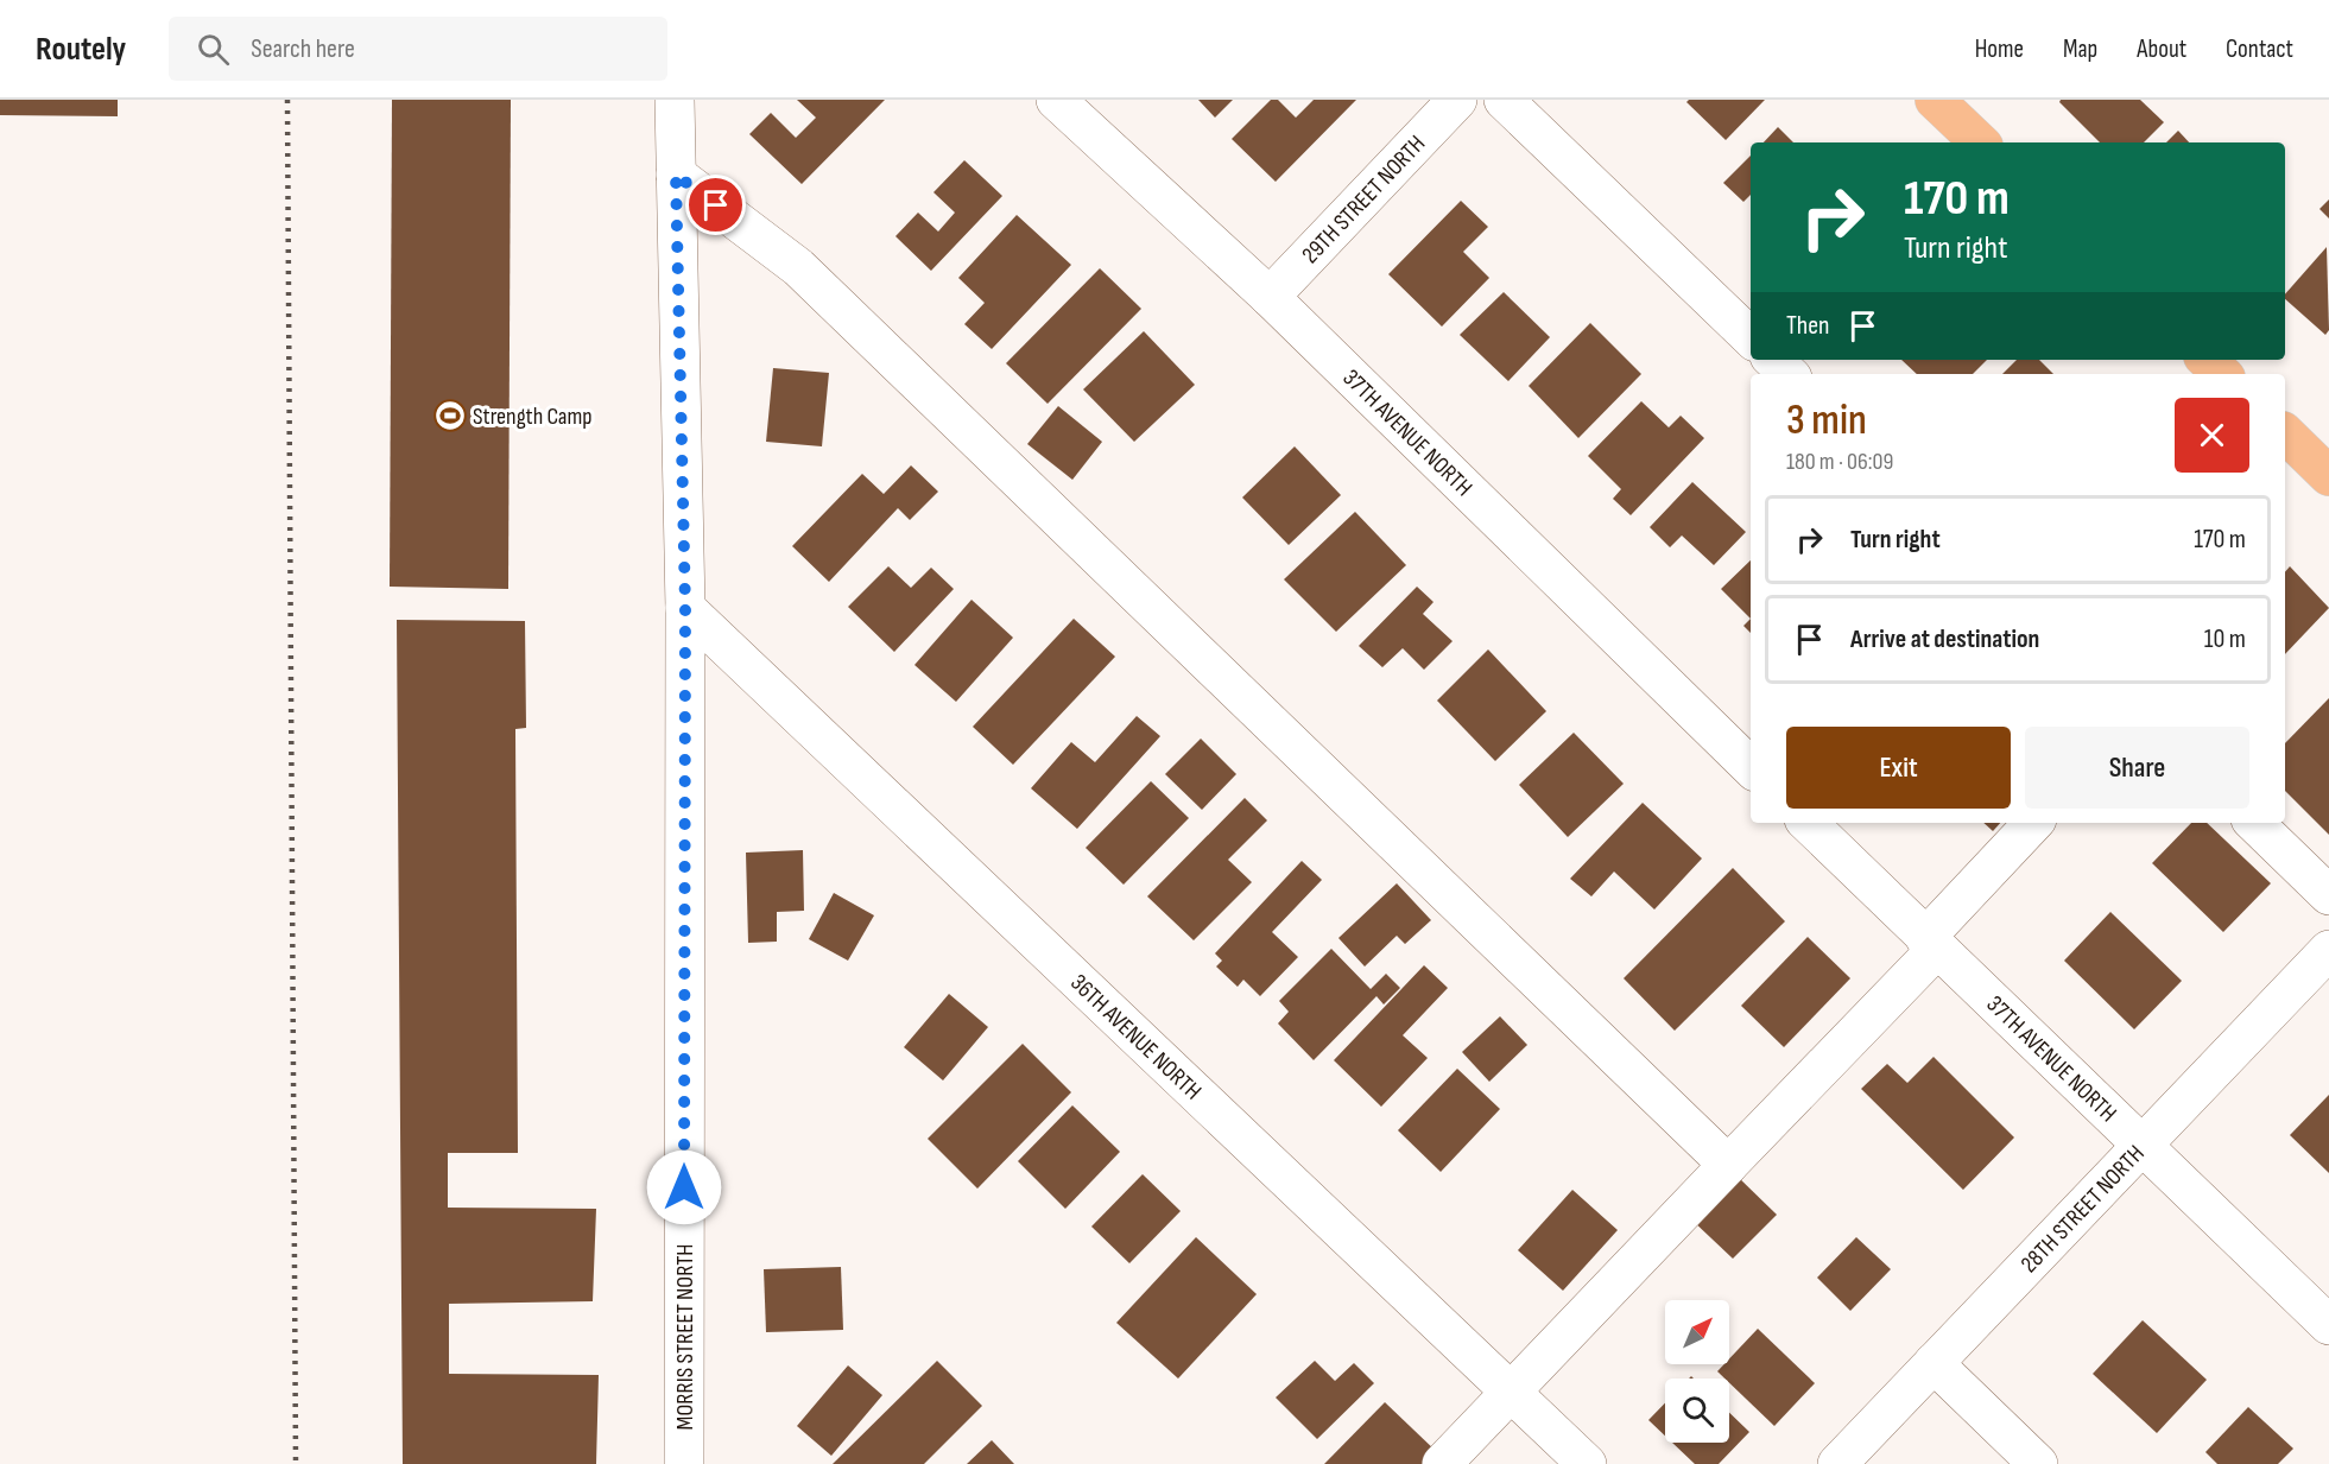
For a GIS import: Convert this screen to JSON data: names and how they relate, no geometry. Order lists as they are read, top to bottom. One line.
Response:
{"streets":{"street":["29TH STREET NORTH","37TH AVENUE NORTH","36TH AVENUE NORTH","28TH STREET NORTH","MORRIS STREET NORTH"]},"crossings":[["29TH STREET NORTH","37TH AVENUE NORTH"],["37TH AVENUE NORTH","28TH STREET NORTH"],["36TH AVENUE NORTH","MORRIS STREET NORTH"]],"places":{"sports":["Strength Camp"]},"north":"top right","page":{"header":"Routely","search":"Search here","nav":["Home","Map","About","Contact"],"turn":["170 m","Turn right"],"then":"Then","heading":["3 min","180 m · 06:09"],"list":[{"name":"Turn right","value":"170 m"},{"name":"Arrive at destination","value":"10 m"}],"buttons":["Exit","Share"]}}
